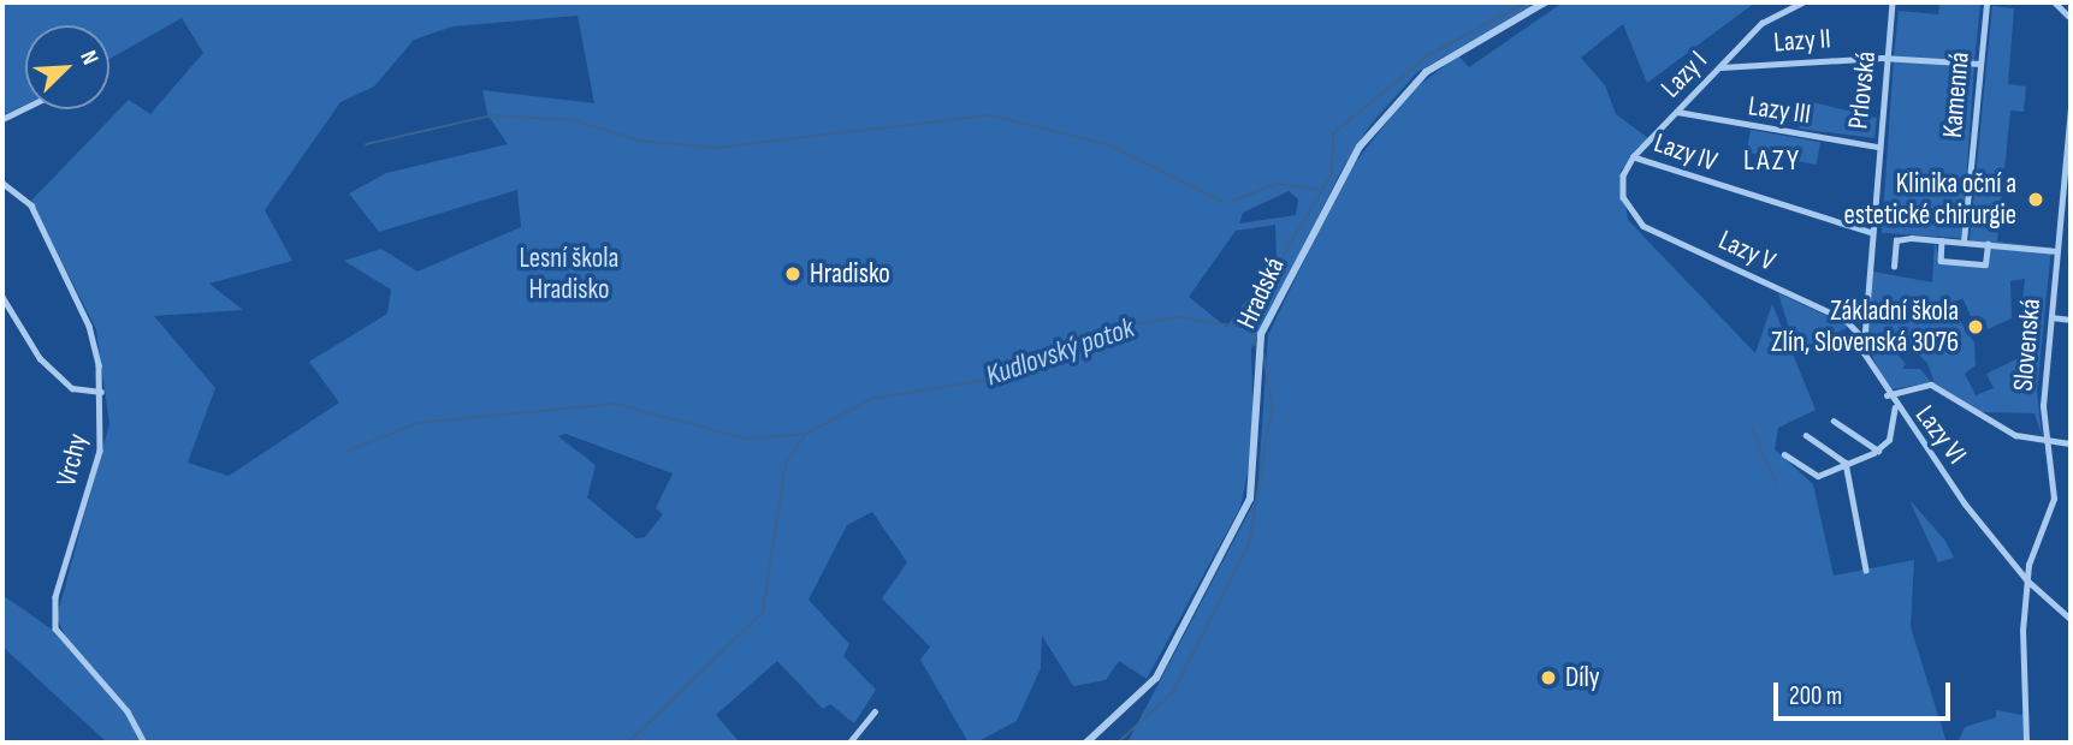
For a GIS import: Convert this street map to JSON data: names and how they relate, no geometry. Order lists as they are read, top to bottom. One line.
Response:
{"streets":{"street":["Lazy II","Lazy I","Prlovská","Kamenná","Lazy III","Lazy IV","Lazy V","Hradská","Slovenská","Lazy VI","Vrchy"]},"crossings":[["Lazy II","Lazy I"],["Lazy II","Prlovská"],["Lazy II","Kamenná"],["Lazy I","Lazy III"],["Lazy I","Lazy IV"],["Lazy I","Lazy V"],["Prlovská","Lazy III"],["Prlovská","Lazy IV"],["Prlovská","Lazy VI"],["Lazy V","Lazy VI"],["Slovenská","Lazy VI"]],"districts":["LAZY"],"water":["Kudlovský potok"],"parks":["Lesní škola Hradisko"],"places":["Klinika oční a estetické chirurgie","Hradisko","Základní škola Zlín, Slovenská 3076","Díly"],"scale_bar":"200 m","north":"top right"}
